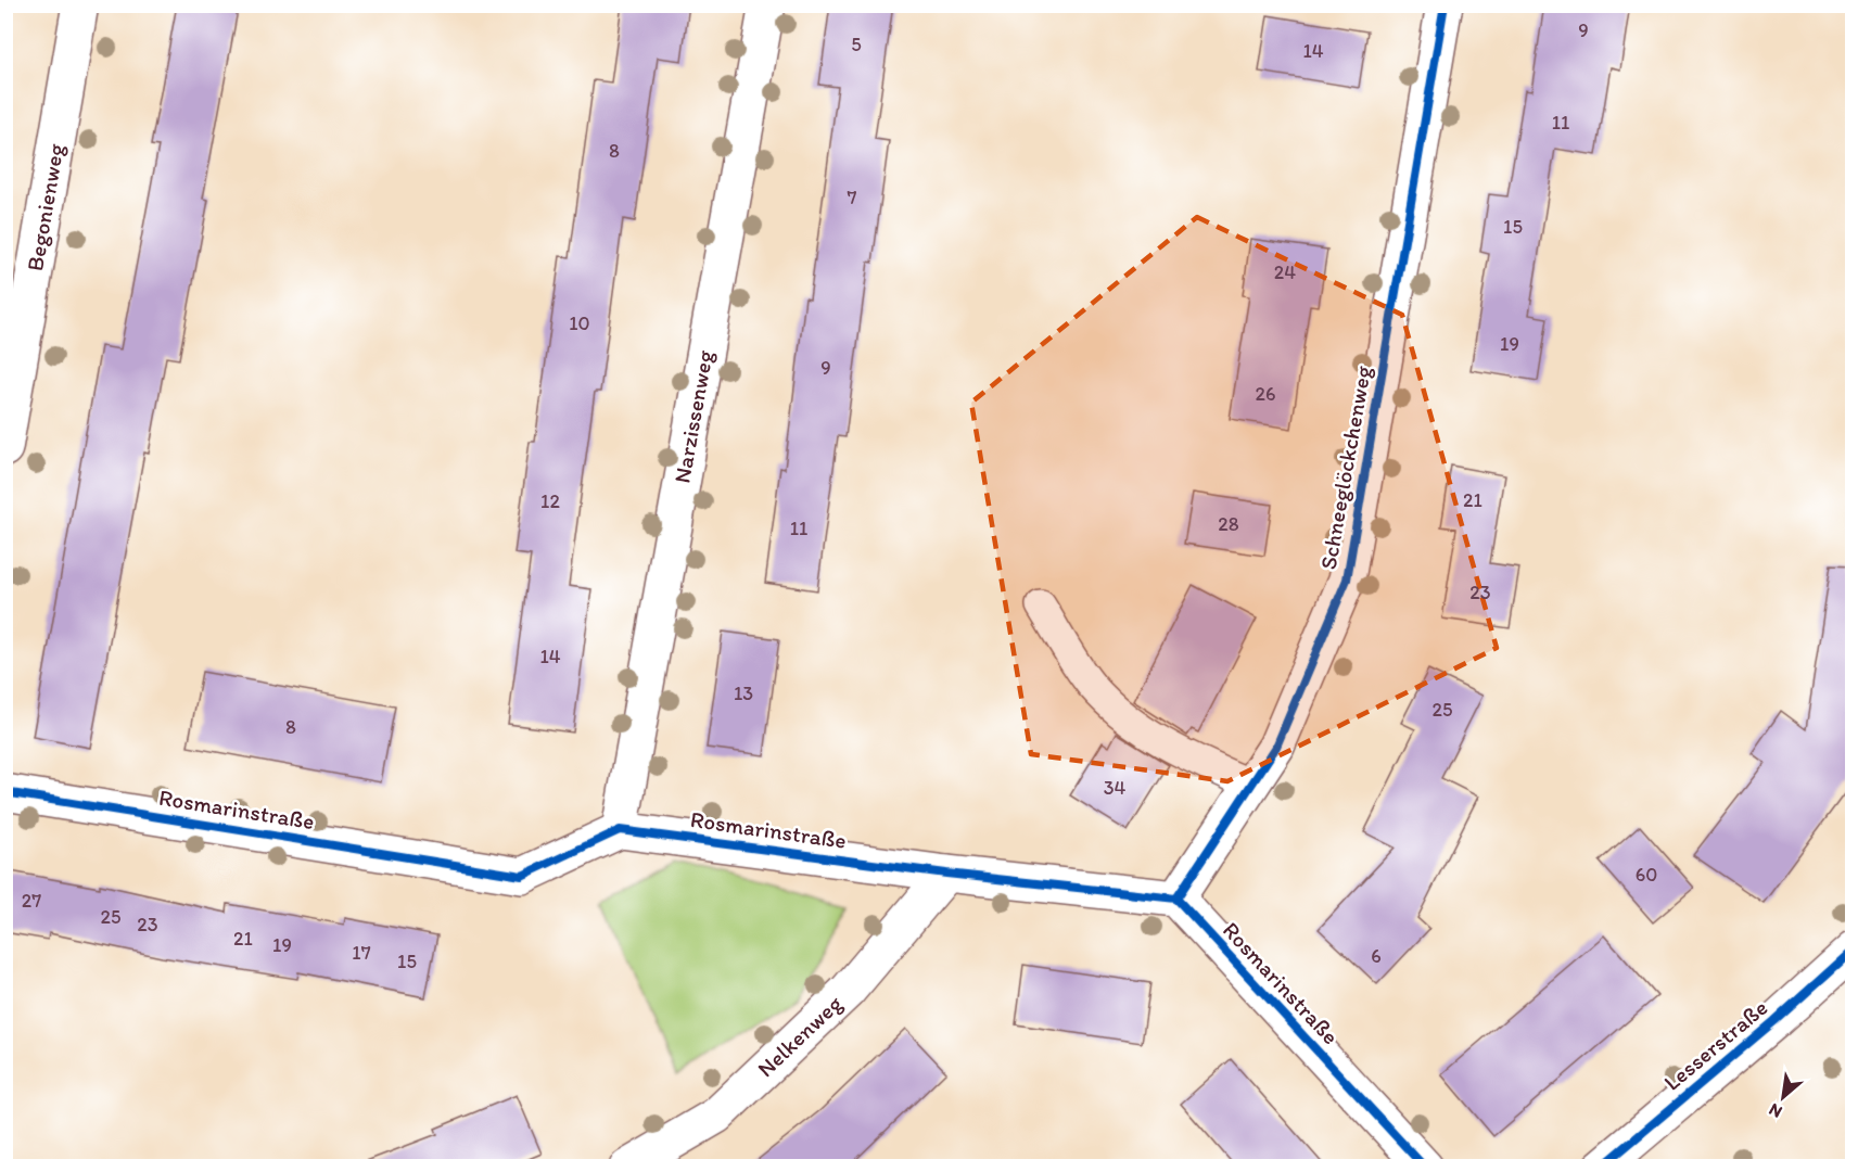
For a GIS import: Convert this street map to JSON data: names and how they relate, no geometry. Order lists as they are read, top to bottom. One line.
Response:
{"streets":{"street":["Begonienweg","Narzissenweg","Schneeglöckchenweg","Rosmarinstraße","Nelkenweg","Lesserstraße"]},"crossings":[["Narzissenweg","Rosmarinstraße"],["Schneeglöckchenweg","Rosmarinstraße"],["Rosmarinstraße","Nelkenweg"]],"house_numbers":["9","5","14","11","8","7","15","24","10","19","9","26","21","12","28","11","23","14","13","25","8","34","60","27","25","23","21","19","17","6","15"],"north":"bottom left"}
